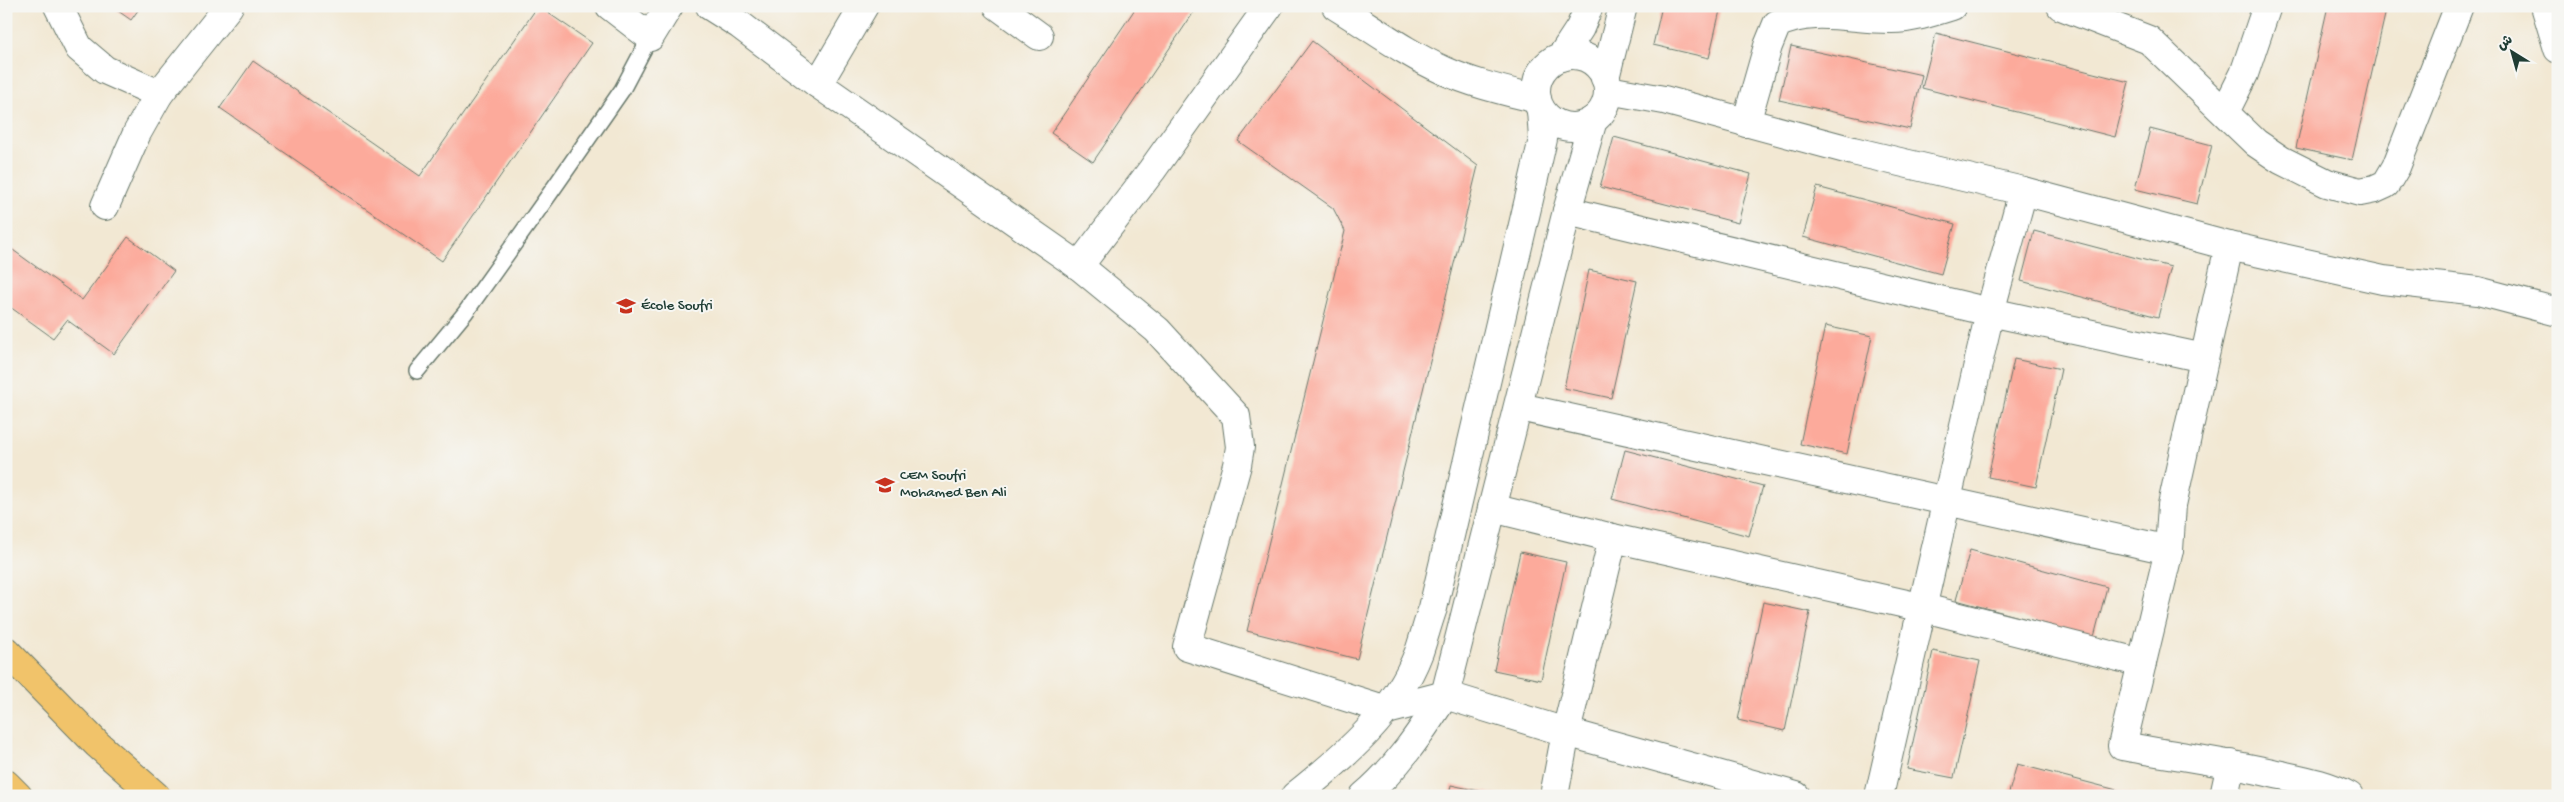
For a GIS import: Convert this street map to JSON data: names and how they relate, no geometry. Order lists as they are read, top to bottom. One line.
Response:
{"places":{"school or university":["École Soufri","CEM Soufri Mohamed Ben Ali"]},"north":"top left"}
